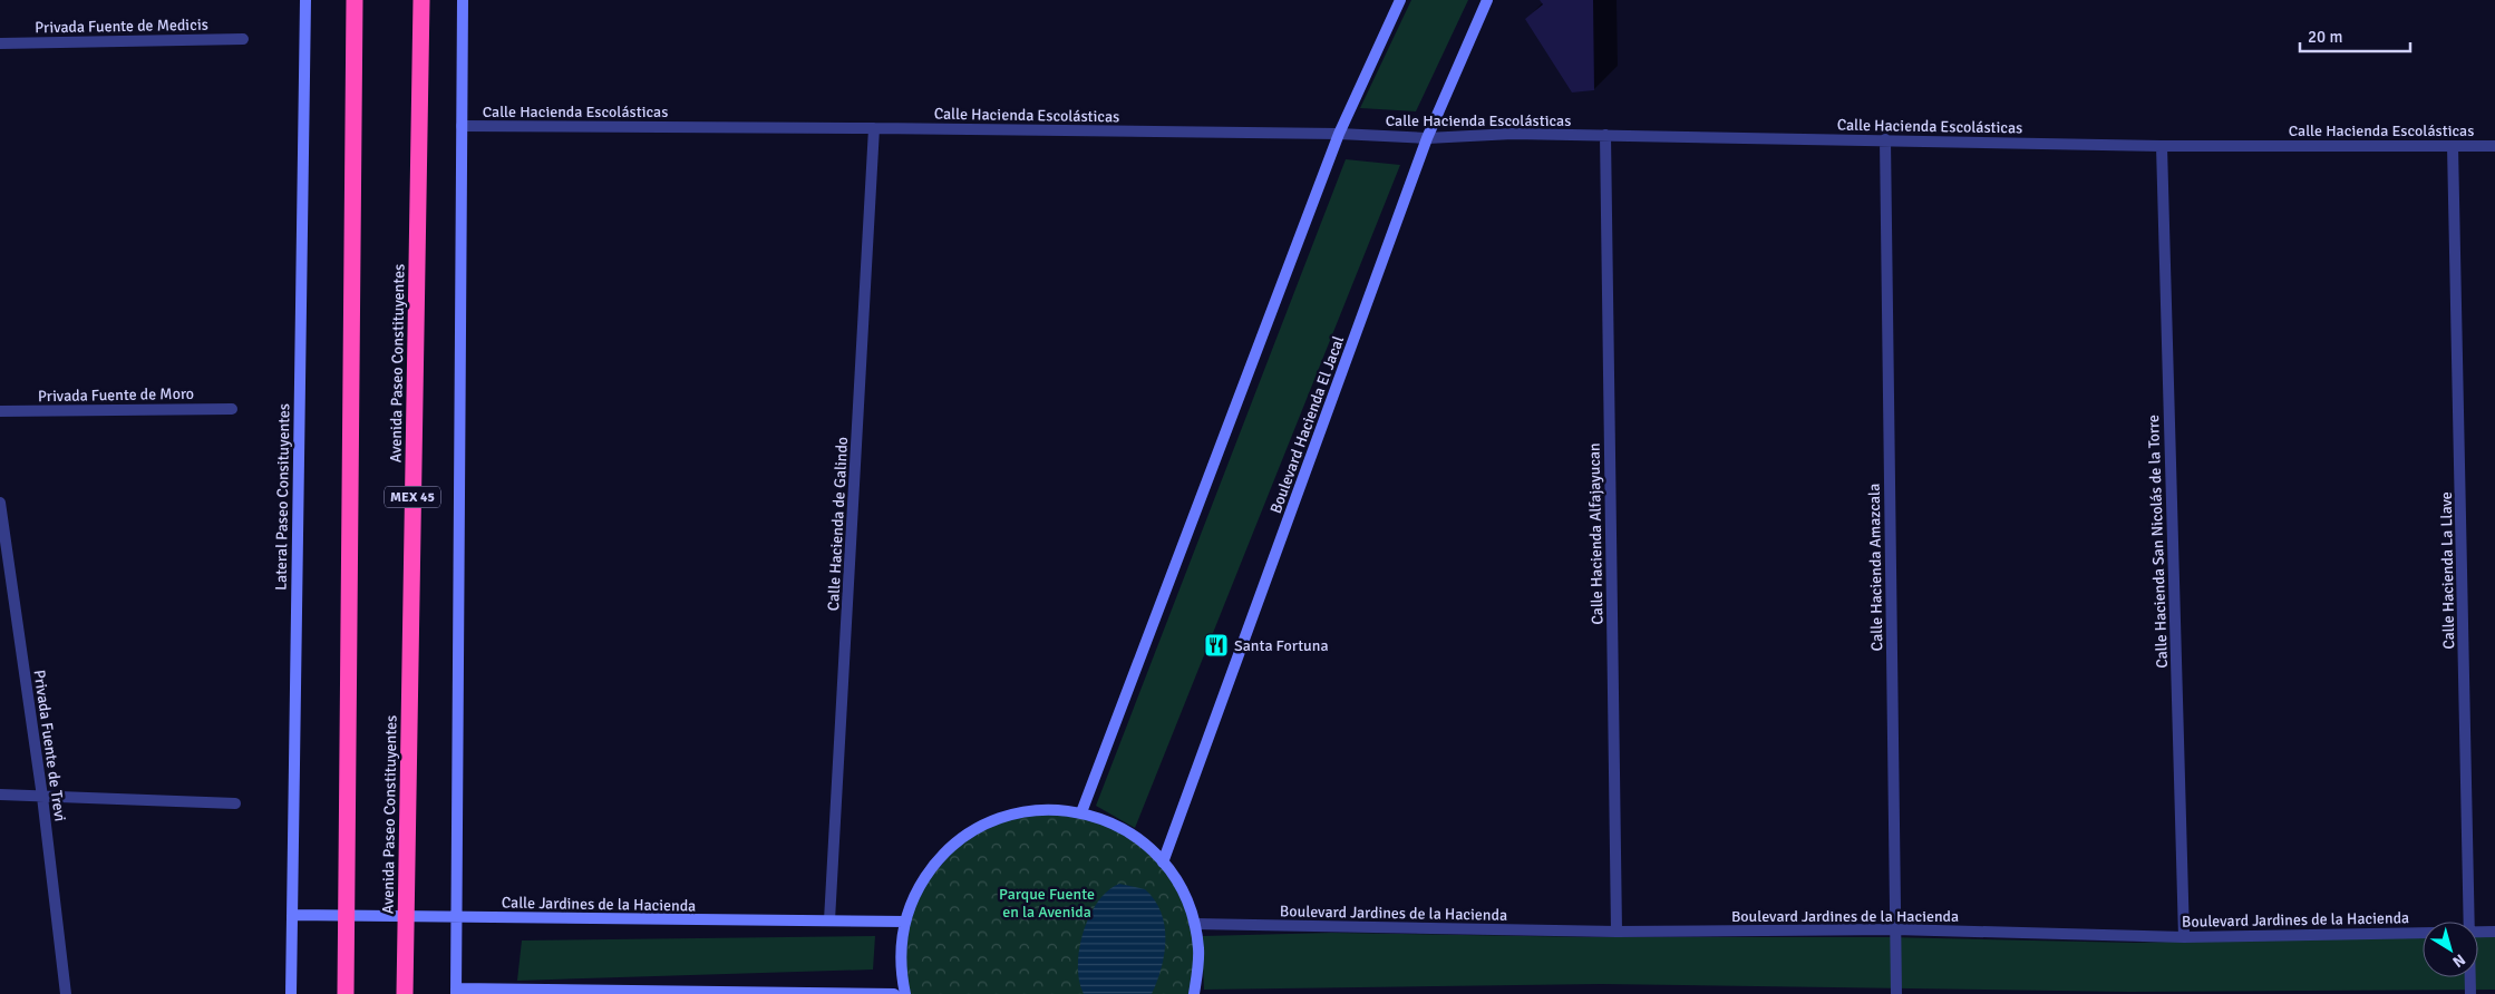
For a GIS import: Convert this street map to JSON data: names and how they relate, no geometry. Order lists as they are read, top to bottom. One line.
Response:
{"streets":{"highway":["Avenida Paseo Constituyentes","MEX 45"],"main road":["Boulevard Hacienda El Jacal","Lateral Paseo Consituyentes","Calle Jardines de la Hacienda"],"street":["Privada Fuente de Medicis","Calle Hacienda Escolásticas","Privada Fuente de Moro","Calle Hacienda de Galindo","Calle Hacienda Alfajayucan","Calle Hacienda San Nicolás de la Torre","Calle Hacienda Amazcala","Calle Hacienda La Llave","Privada Fuente de Trevi","Boulevard Jardines de la Hacienda"]},"crossings":[["Calle Hacienda Escolásticas","Boulevard Hacienda El Jacal"],["Calle Hacienda Escolásticas","Calle Hacienda de Galindo"],["Calle Hacienda Escolásticas","Calle Hacienda Alfajayucan"],["Calle Hacienda Escolásticas","Calle Hacienda San Nicolás de la Torre"],["Calle Hacienda Escolásticas","Calle Hacienda Amazcala"],["Calle Hacienda Escolásticas","Calle Hacienda La Llave"],["Lateral Paseo Consituyentes","Calle Jardines de la Hacienda"],["Calle Hacienda de Galindo","Calle Jardines de la Hacienda"],["Calle Hacienda Alfajayucan","Boulevard Jardines de la Hacienda"],["Calle Hacienda San Nicolás de la Torre","Boulevard Jardines de la Hacienda"],["Calle Hacienda Amazcala","Boulevard Jardines de la Hacienda"]],"parks":["Parque Fuente en la Avenida"],"places":{"restaurant":["Santa Fortuna"]},"scale_bar":"20 m","north":"bottom right"}
